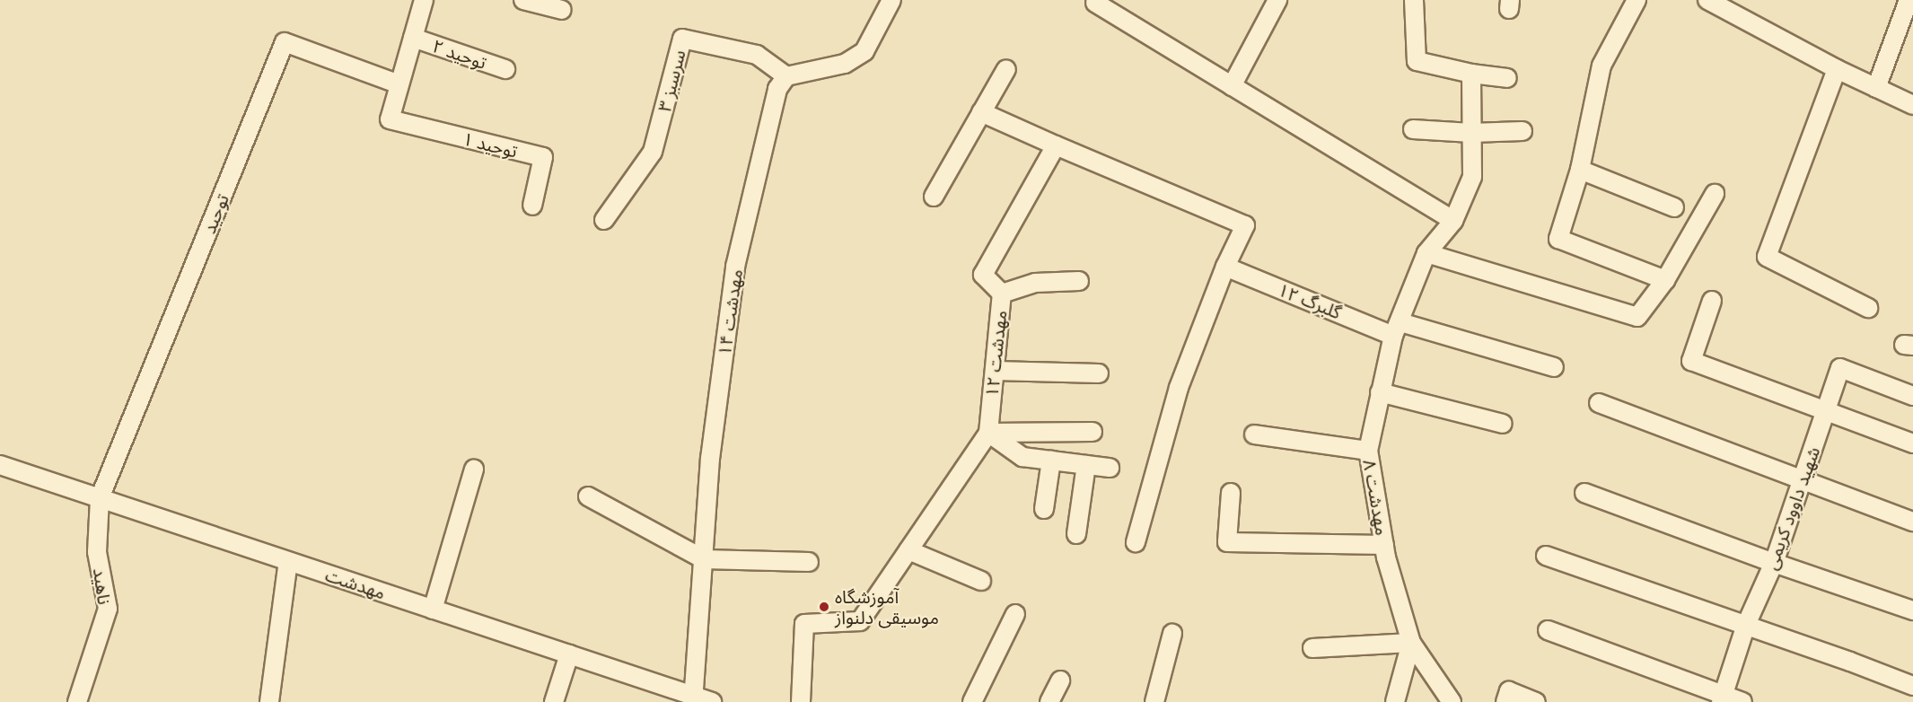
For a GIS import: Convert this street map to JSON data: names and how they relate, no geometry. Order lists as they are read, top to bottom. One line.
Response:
{"streets":{"street":["توحید ۲","سرسبز ۳","توحید ۱","توحید","گلبرگ ١٢","مهدشت ۱۴","مهدشت ۱۲","مهدشت ۸","شهید داوود کریمی","مهدشت","ناهید"]},"crossings":[["سرسبز ۳","مهدشت ۱۴"],["توحید ۱","توحید"],["توحید","مهدشت"],["توحید","ناهید"],["گلبرگ ١٢","مهدشت ۸"],["مهدشت ۱۴","مهدشت"],["مهدشت","ناهید"]],"places":["آموزشگاه موسیقی دلنواز"]}
